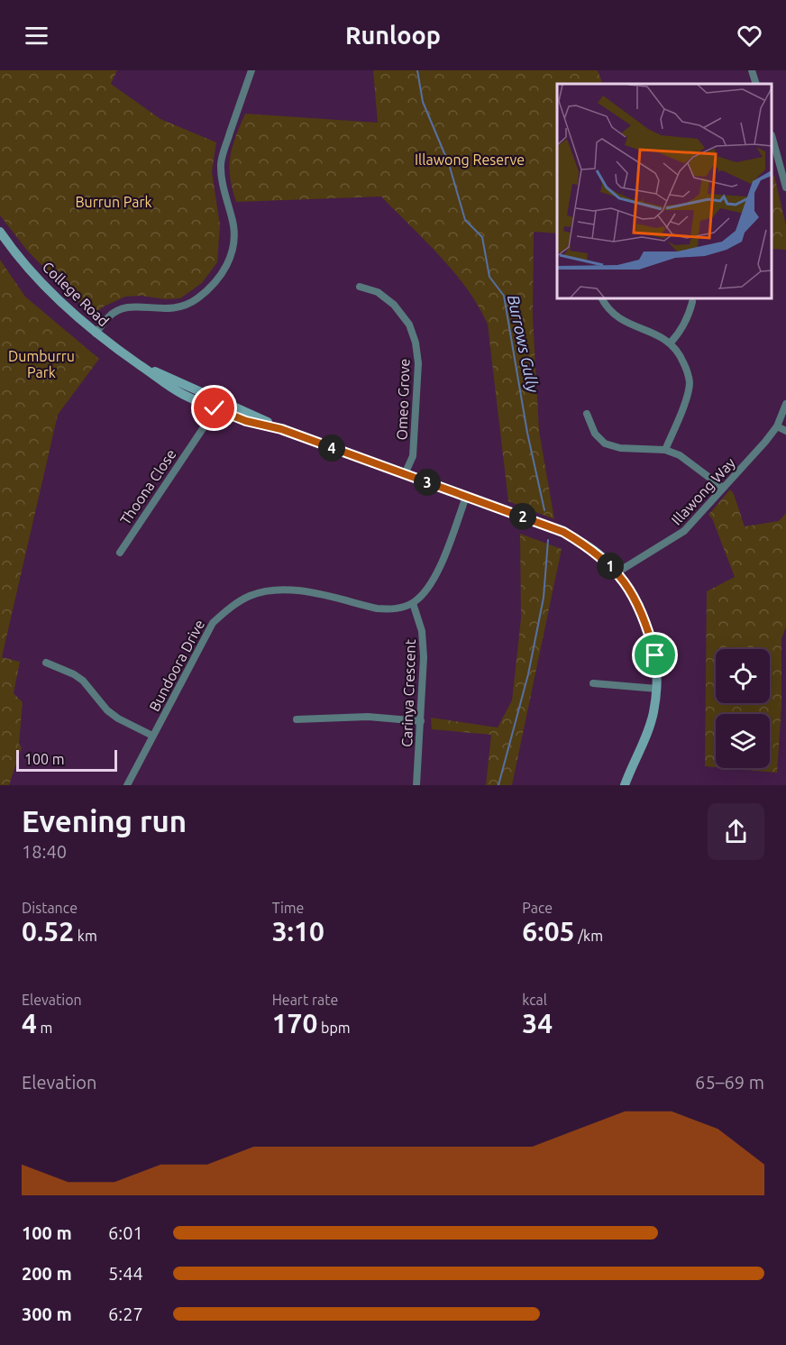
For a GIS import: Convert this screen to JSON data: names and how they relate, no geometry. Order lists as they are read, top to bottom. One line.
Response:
{"streets":{"main road":["College Road"],"street":["Omeo Grove","Thoona Close","Illawong Way","Bundoora Drive","Carinya Crescent"]},"crossings":[["College Road","Omeo Grove"],["College Road","Thoona Close"],["College Road","Illawong Way"],["Bundoora Drive","Carinya Crescent"]],"water":["Burrows Gully"],"parks":["Illawong Reserve","Burrun Park","Dumburru Park"],"scale_bar":"100 m","page":{"header":"Runloop","pins":["4","3","2","1"],"scale":"100 m","heading":["Evening run","18:40"],"stats":[["Distance","0.52 km"],["Time","3:10"],["Pace","6:05 /km"],["Elevation","4 m"],["Heart rate","170 bpm"],["kcal","34"]],"chart":["Elevation","65–69 m"],"list":[{"name":"100 m","note":"6:01"},{"name":"200 m","note":"5:44"},{"name":"300 m","note":"6:27"}]}}
